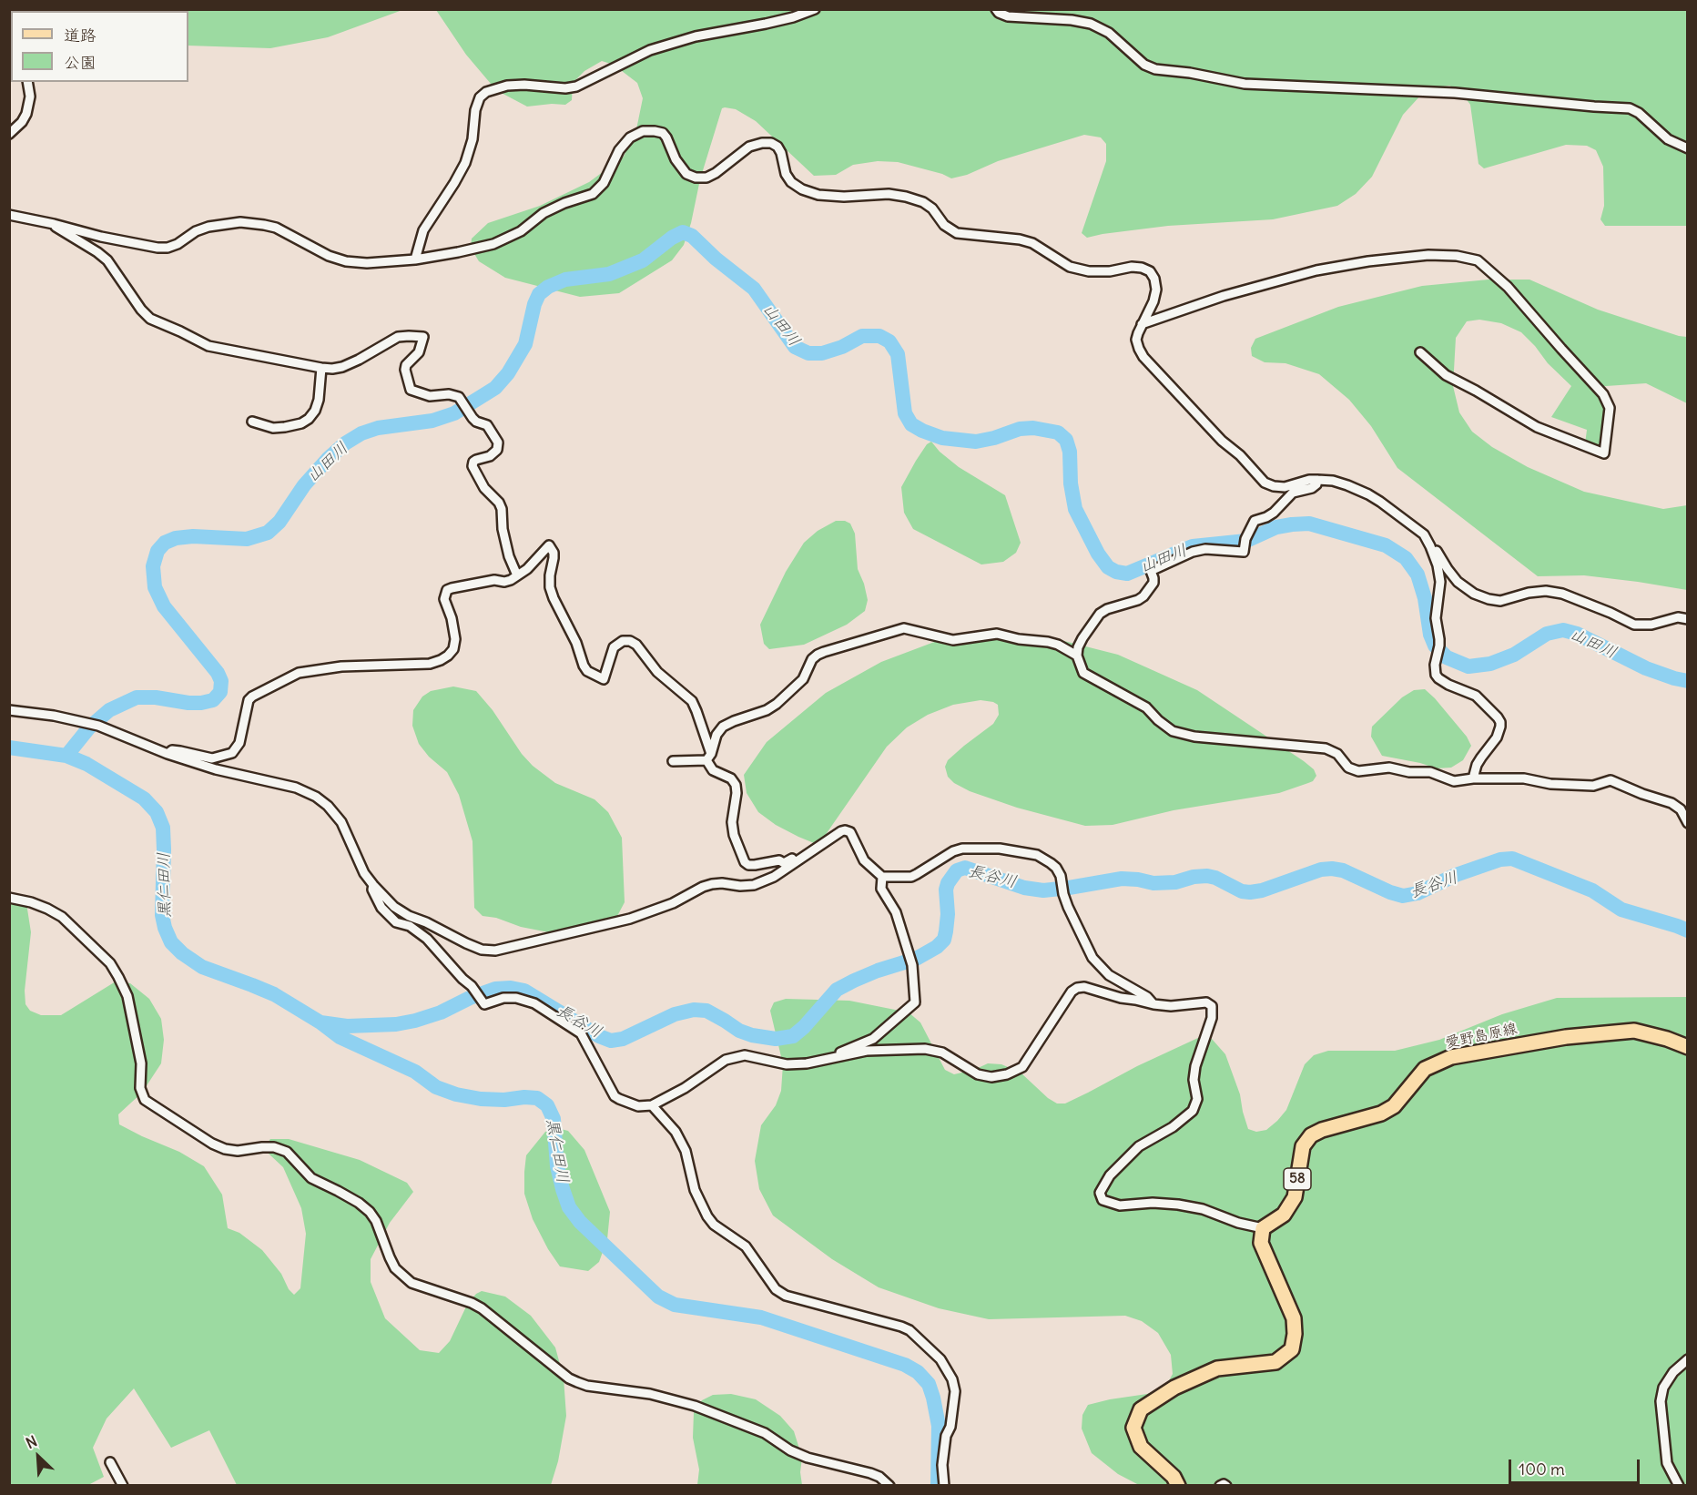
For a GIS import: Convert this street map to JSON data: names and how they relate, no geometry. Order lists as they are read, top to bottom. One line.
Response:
{"streets":{"main road":["愛野島原線","58"]},"water":["山田川","長谷川","黒仁田川"],"legend":["道路","公園"],"scale_bar":"100 m","north":"top left"}
